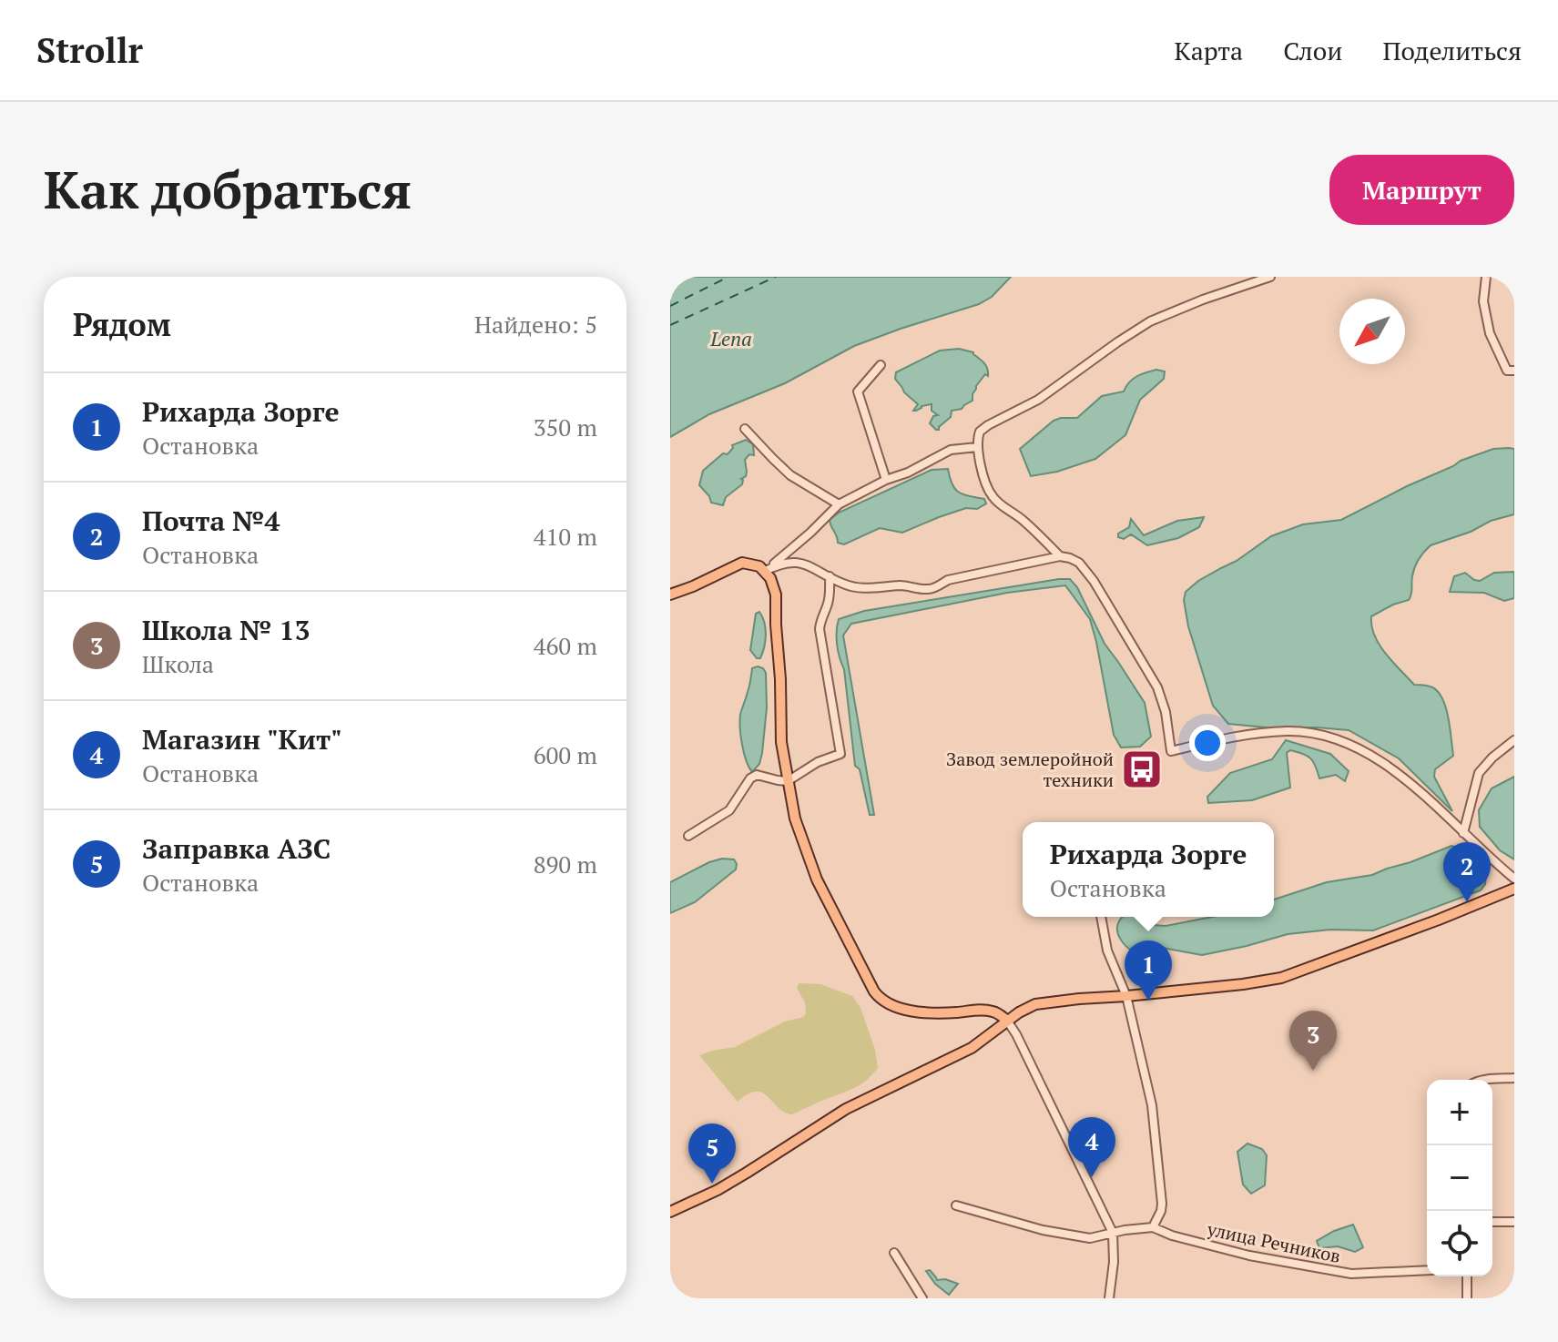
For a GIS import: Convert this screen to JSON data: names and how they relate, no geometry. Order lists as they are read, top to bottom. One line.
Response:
{"streets":{"street":["улица Речников"]},"water":["Lena"],"places":{"bus stop":["Завод землеройной техники"]},"north":"bottom left","page":{"header":"Strollr","nav":["Карта","Слои","Поделиться"],"buttons":"Маршрут","title":"Как добраться","heading":["Рядом","Найдено: 5"],"list":[{"mark":"1","name":"Рихарда Зорге","note":"Остановка","value":"350 m"},{"mark":"2","name":"Почта №4","note":"Остановка","value":"410 m"},{"mark":"3","name":"Школа № 13","note":"Школа","value":"460 m"},{"mark":"4","name":"Магазин \"Кит\"","note":"Остановка","value":"600 m"},{"mark":"5","name":"Заправка АЗС","note":"Остановка","value":"890 m"}],"popup":["Рихарда Зорге","Остановка"],"pins":["2","1","3","4","5"],"map_buttons":["+","−"]}}
